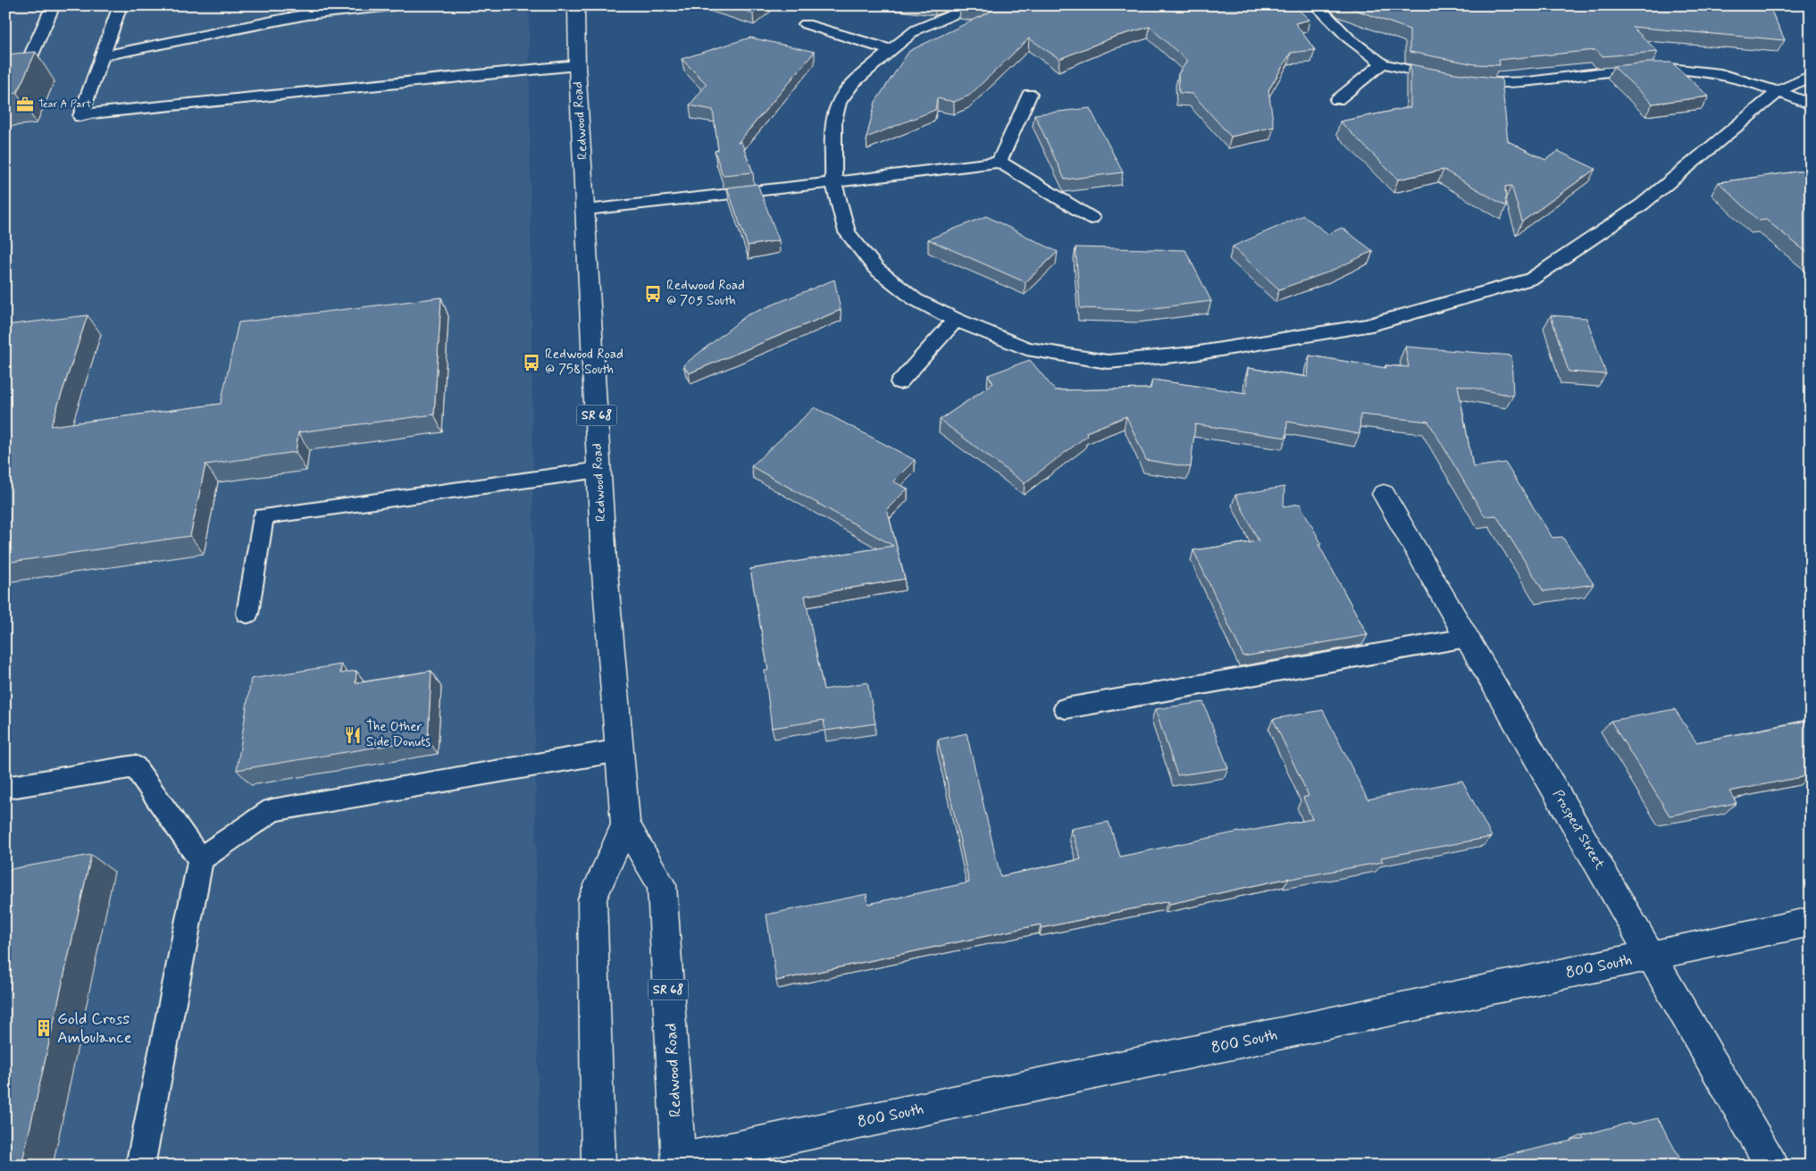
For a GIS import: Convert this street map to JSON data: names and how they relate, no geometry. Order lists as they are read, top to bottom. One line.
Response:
{"streets":{"main road":["Redwood Road","SR 68","Prospect Street","800 South"]},"crossings":[["Redwood Road","800 South"],["Prospect Street","800 South"]],"places":{"office":["Tear A Part"],"bus stop":["Redwood Road @ 705 South","Redwood Road @ 758 South"],"restaurant":["The Other Side Donuts"],"building":["Gold Cross Ambulance"]}}
